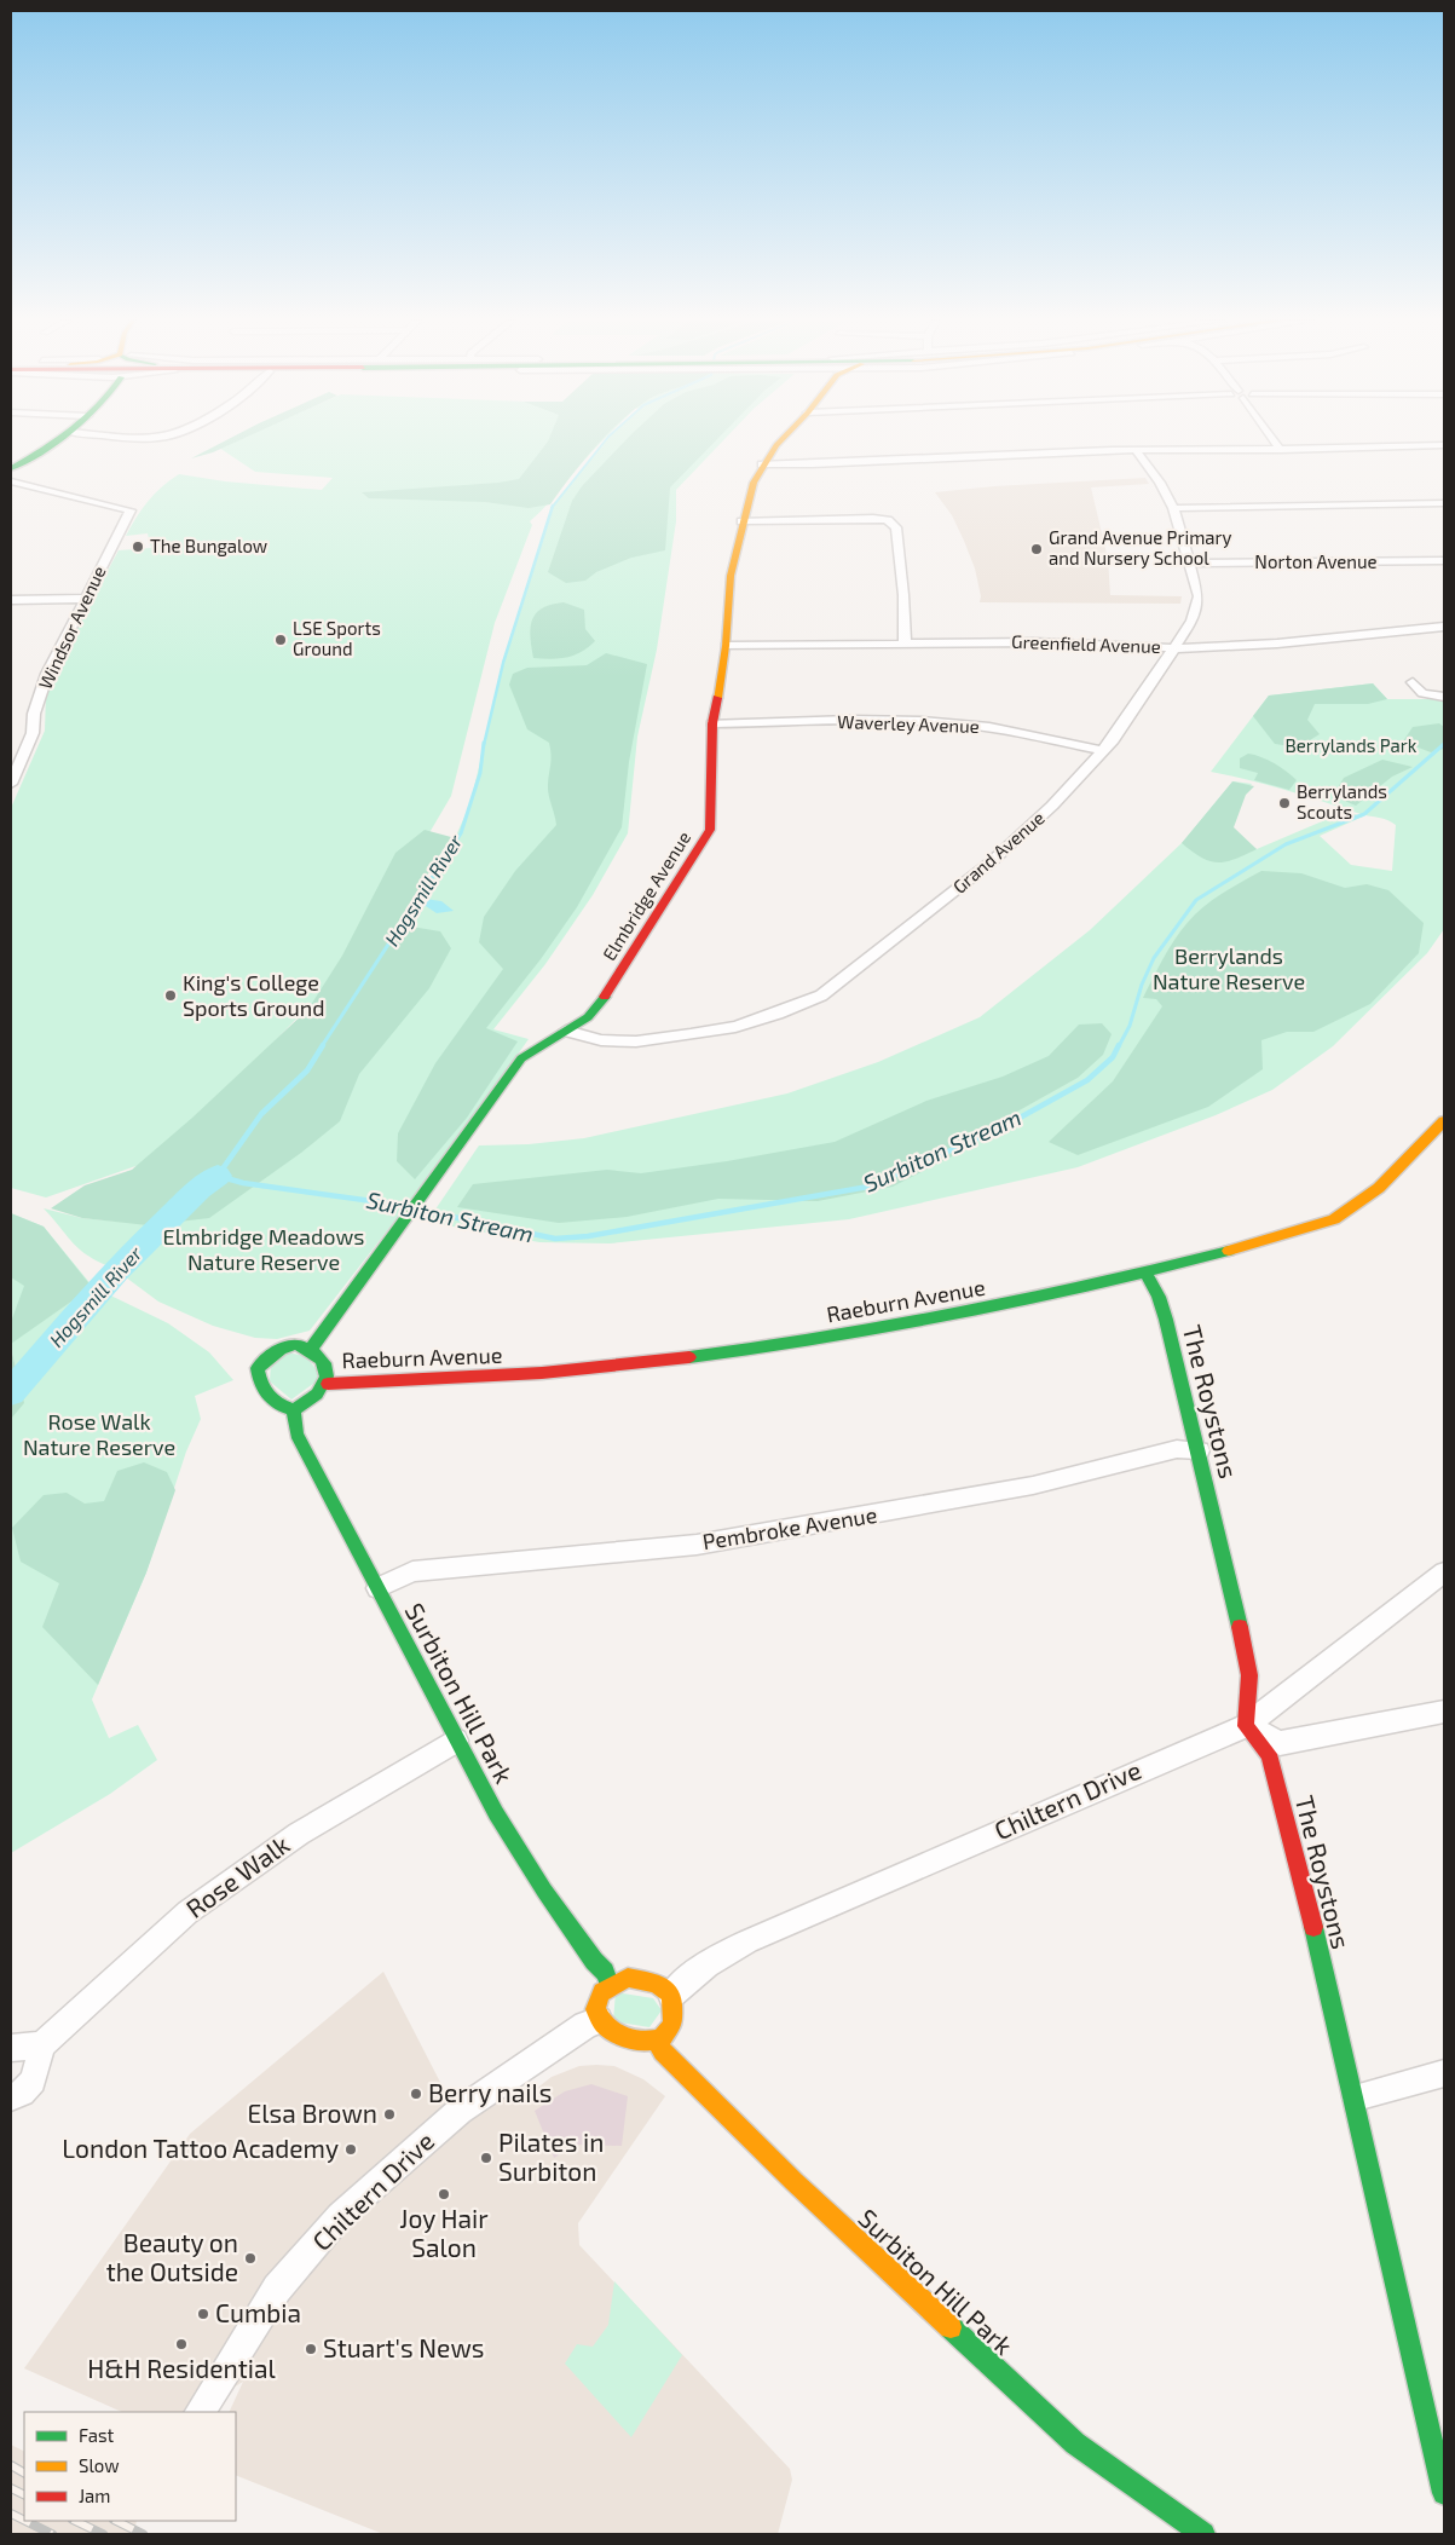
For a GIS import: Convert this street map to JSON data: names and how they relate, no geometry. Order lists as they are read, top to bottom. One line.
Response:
{"streets":{"main road":["Elmbridge Avenue","Raeburn Avenue","The Roystons","Surbiton Hill Park"],"street":["Norton Avenue","Windsor Avenue","Greenfield Avenue","Waverley Avenue","Grand Avenue","Pembroke Avenue","Chiltern Drive","Rose Walk"]},"crossings":[["Norton Avenue","Grand Avenue"],["Greenfield Avenue","Grand Avenue"],["Greenfield Avenue","Elmbridge Avenue"],["Waverley Avenue","Grand Avenue"],["Waverley Avenue","Elmbridge Avenue"],["Grand Avenue","Elmbridge Avenue"],["Elmbridge Avenue","Raeburn Avenue"],["Elmbridge Avenue","Surbiton Hill Park"],["Raeburn Avenue","The Roystons"],["Raeburn Avenue","Surbiton Hill Park"],["The Roystons","Pembroke Avenue"],["The Roystons","Chiltern Drive"],["Pembroke Avenue","Surbiton Hill Park"],["Surbiton Hill Park","Chiltern Drive"],["Surbiton Hill Park","Rose Walk"]],"water":["Hogsmill River","Surbiton Stream"],"parks":["Berrylands Park","Berrylands Nature Reserve","Elmbridge Meadows Nature Reserve","Rose Walk Nature Reserve"],"places":["The Bungalow","Grand Avenue Primary and Nursery School","LSE Sports Ground","Berrylands Scouts","King's College Sports Ground","Berry nails","Elsa Brown","London Tattoo Academy","Pilates in Surbiton","Joy Hair Salon","Beauty on the Outside","Cumbia","H&H Residential","Stuart's News"],"legend":["Fast","Slow","Jam"]}
